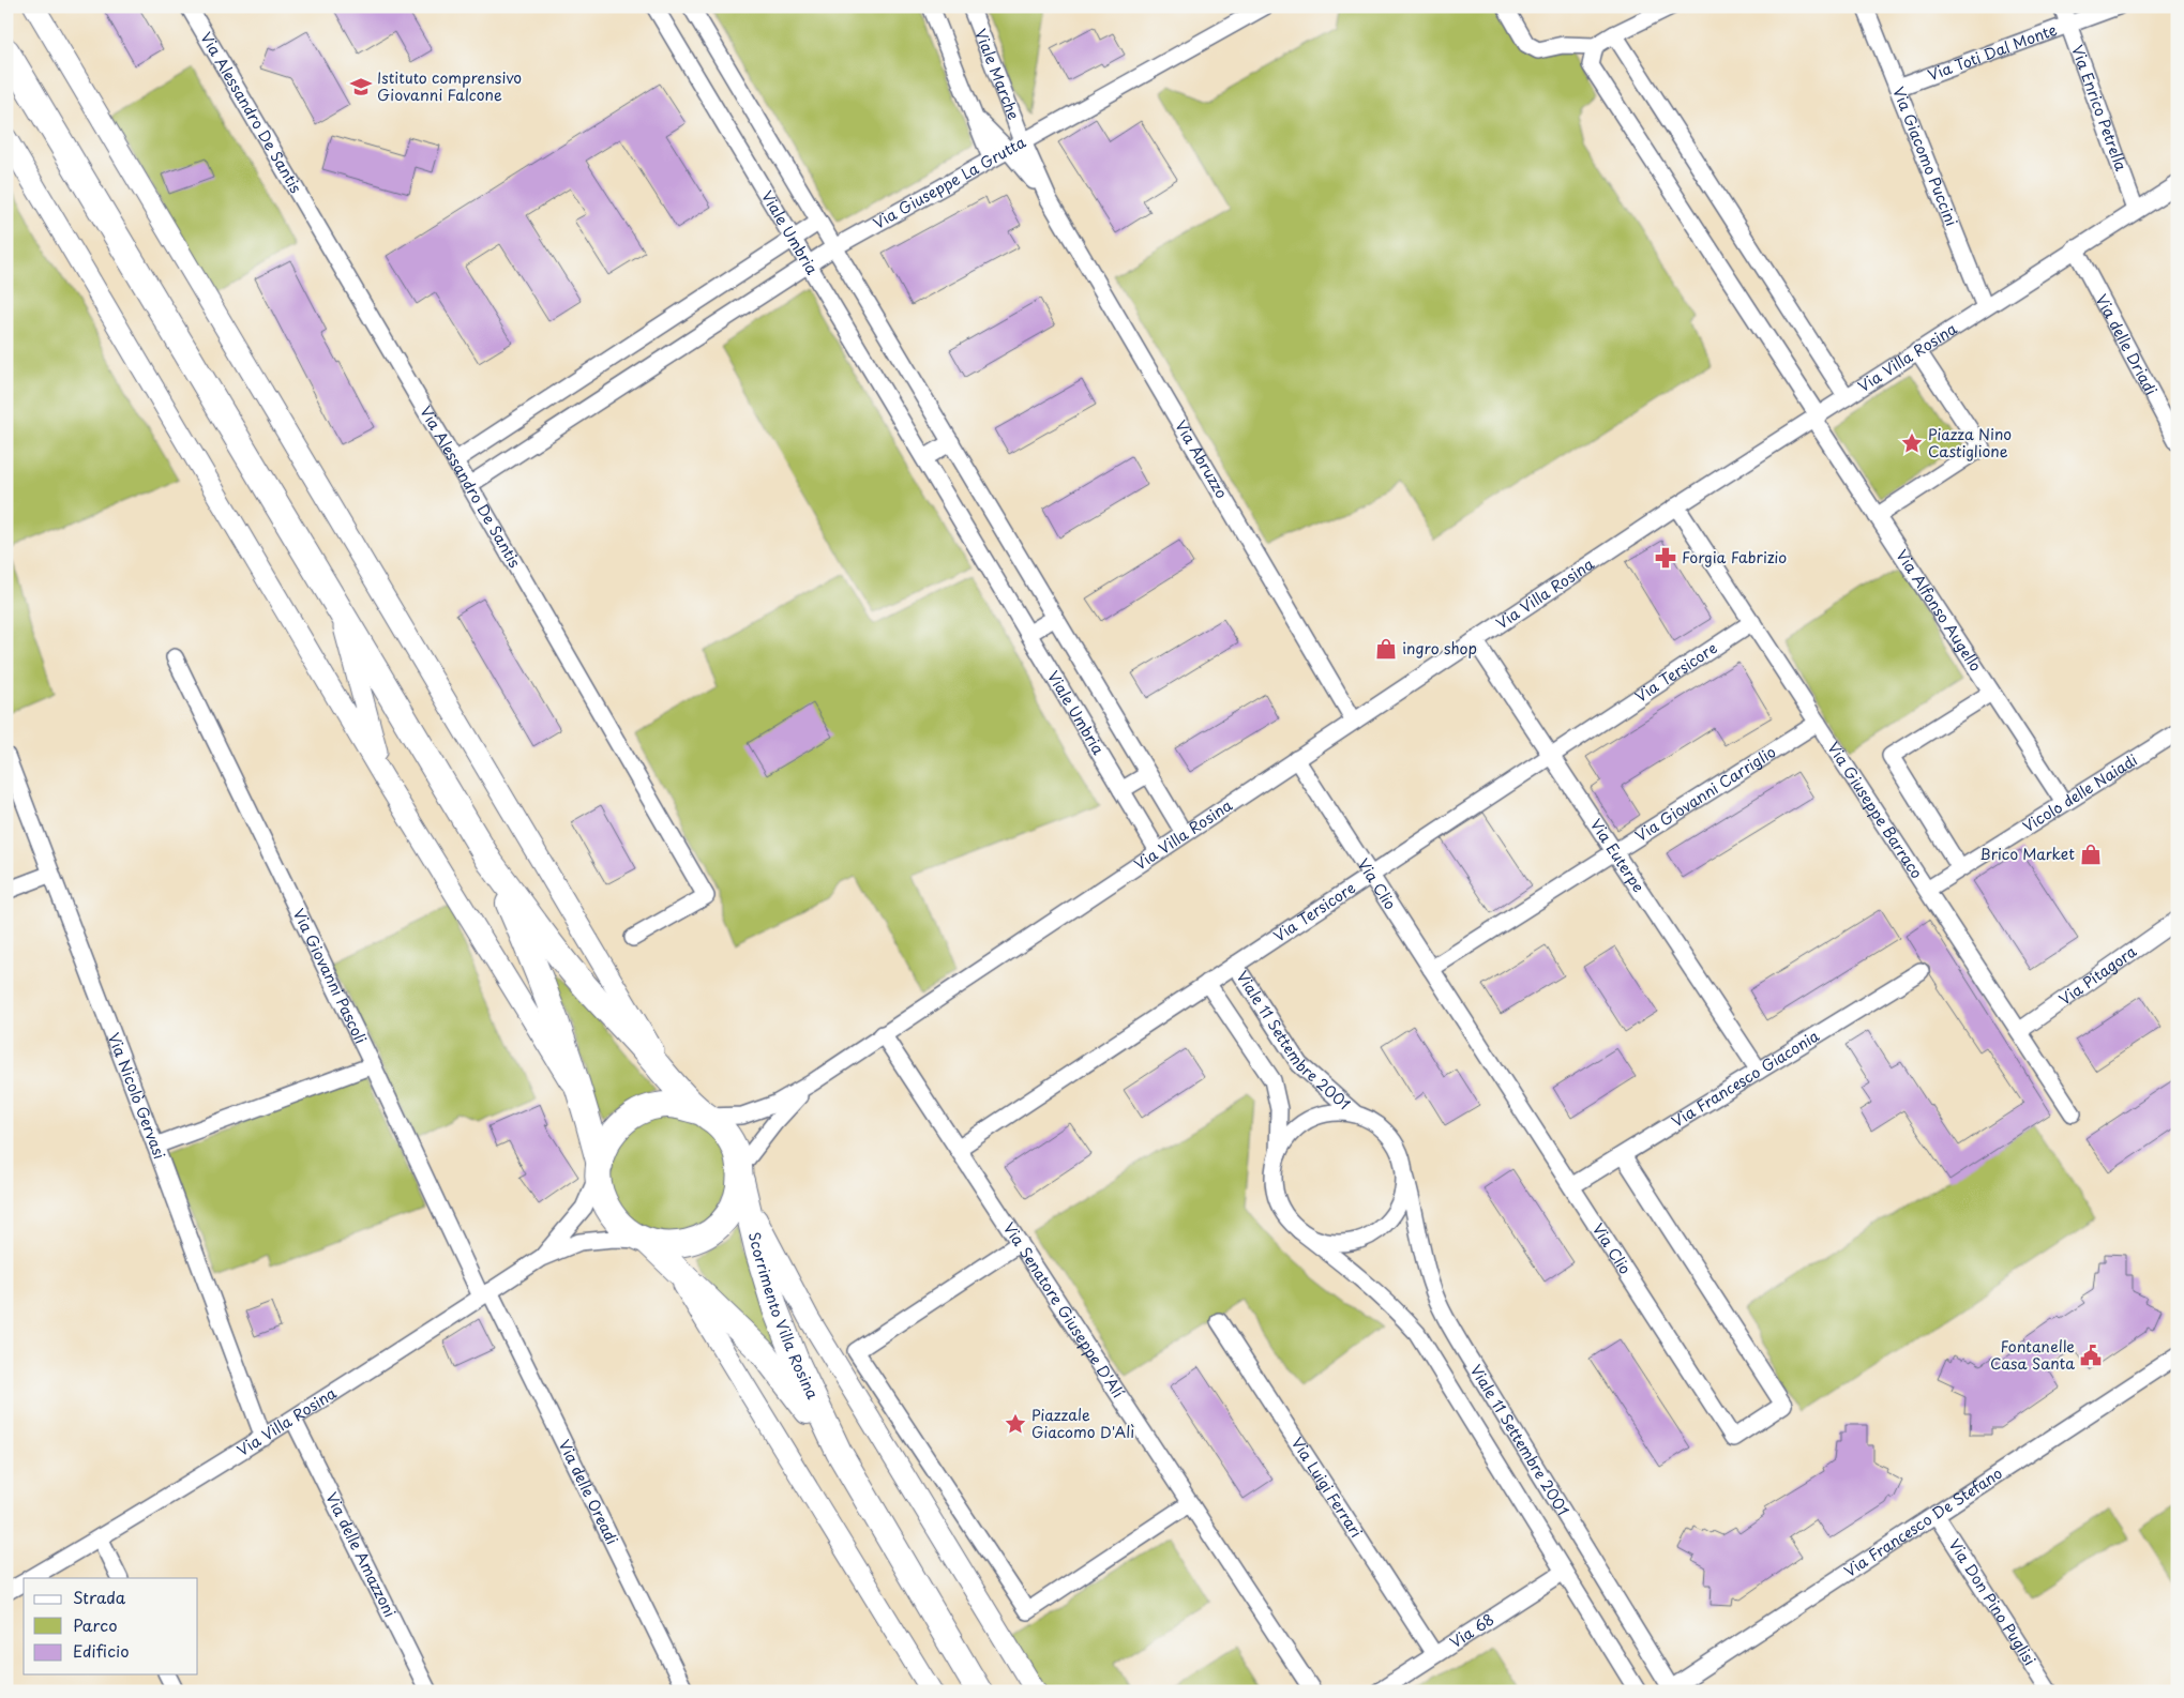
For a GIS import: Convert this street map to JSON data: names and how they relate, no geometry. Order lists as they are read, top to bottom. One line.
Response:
{"streets":{"main road":["Scorrimento Villa Rosina"],"street":["Via Toti Dal Monte","Viale Marche","Via Enrico Petrella","Via Alessandro De Santis","Via Giacomo Puccini","Via Giuseppe La Grutta","Viale Umbria","Via delle Driadi","Via Villa Rosina","Via Abruzzo","Via Alfonso Augello","Via Tersicore","Via Giovanni Carriglio","Vicolo delle Naiadi","Via Giuseppe Barraco","Via Euterpe","Via Clio","Via Pitagora","Via Giovanni Pascoli","Viale 11 Settembre 2001","Via Francesco Giaconia","Via Nicolò Gervasi","Via Senatore Giuseppe D'Alí","Via Luigi Ferrari","Via delle Oreadi","Via Francesco De Stefano","Via delle Amazzoni","Via Don Pino Puglisi","Via 68"]},"crossings":[["Via Toti Dal Monte","Via Enrico Petrella"],["Via Toti Dal Monte","Via Giacomo Puccini"],["Viale Marche","Via Giuseppe La Grutta"],["Viale Marche","Via Abruzzo"],["Via Enrico Petrella","Via Villa Rosina"],["Via Alessandro De Santis","Via Giuseppe La Grutta"],["Via Giacomo Puccini","Via Villa Rosina"],["Via Giuseppe La Grutta","Viale Umbria"],["Via Giuseppe La Grutta","Via Abruzzo"],["Viale Umbria","Via Villa Rosina"],["Via delle Driadi","Via Villa Rosina"],["Via Villa Rosina","Via Abruzzo"],["Via Villa Rosina","Via Alfonso Augello"],["Via Villa Rosina","Via Giuseppe Barraco"],["Via Villa Rosina","Via Euterpe"],["Via Villa Rosina","Via Clio"],["Via Villa Rosina","Via Giovanni Pascoli"],["Via Villa Rosina","Via Nicolò Gervasi"],["Via Villa Rosina","Via Senatore Giuseppe D'Alí"],["Via Villa Rosina","Scorrimento Villa Rosina"],["Via Villa Rosina","Via delle Oreadi"],["Via Villa Rosina","Via delle Amazzoni"],["Via Alfonso Augello","Vicolo delle Naiadi"],["Via Tersicore","Via Giuseppe Barraco"],["Via Tersicore","Via Euterpe"],["Via Tersicore","Via Clio"],["Via Tersicore","Viale 11 Settembre 2001"],["Via Tersicore","Via Senatore Giuseppe D'Alí"],["Via Giovanni Carriglio","Via Giuseppe Barraco"],["Via Giovanni Carriglio","Via Euterpe"],["Via Giovanni Carriglio","Via Clio"],["Vicolo delle Naiadi","Via Giuseppe Barraco"],["Via Giuseppe Barraco","Via Pitagora"],["Via Euterpe","Via Francesco Giaconia"],["Via Clio","Via Francesco Giaconia"],["Via Giovanni Pascoli","Via delle Oreadi"],["Viale 11 Settembre 2001","Via Francesco De Stefano"],["Viale 11 Settembre 2001","Via 68"],["Via Luigi Ferrari","Via 68"],["Via Francesco De Stefano","Via Don Pino Puglisi"]],"places":{"school or university":["Istituto comprensivo Giovanni Falcone"],"place":["Piazza Nino Castiglione","Piazzale Giacomo D'Alì"],"pharmacy":["Forgia Fabrizio"],"shop":["ingro shop","Brico Market"],"public building":["Fontanelle Casa Santa"]},"legend":["Strada","Parco","Edificio"]}
